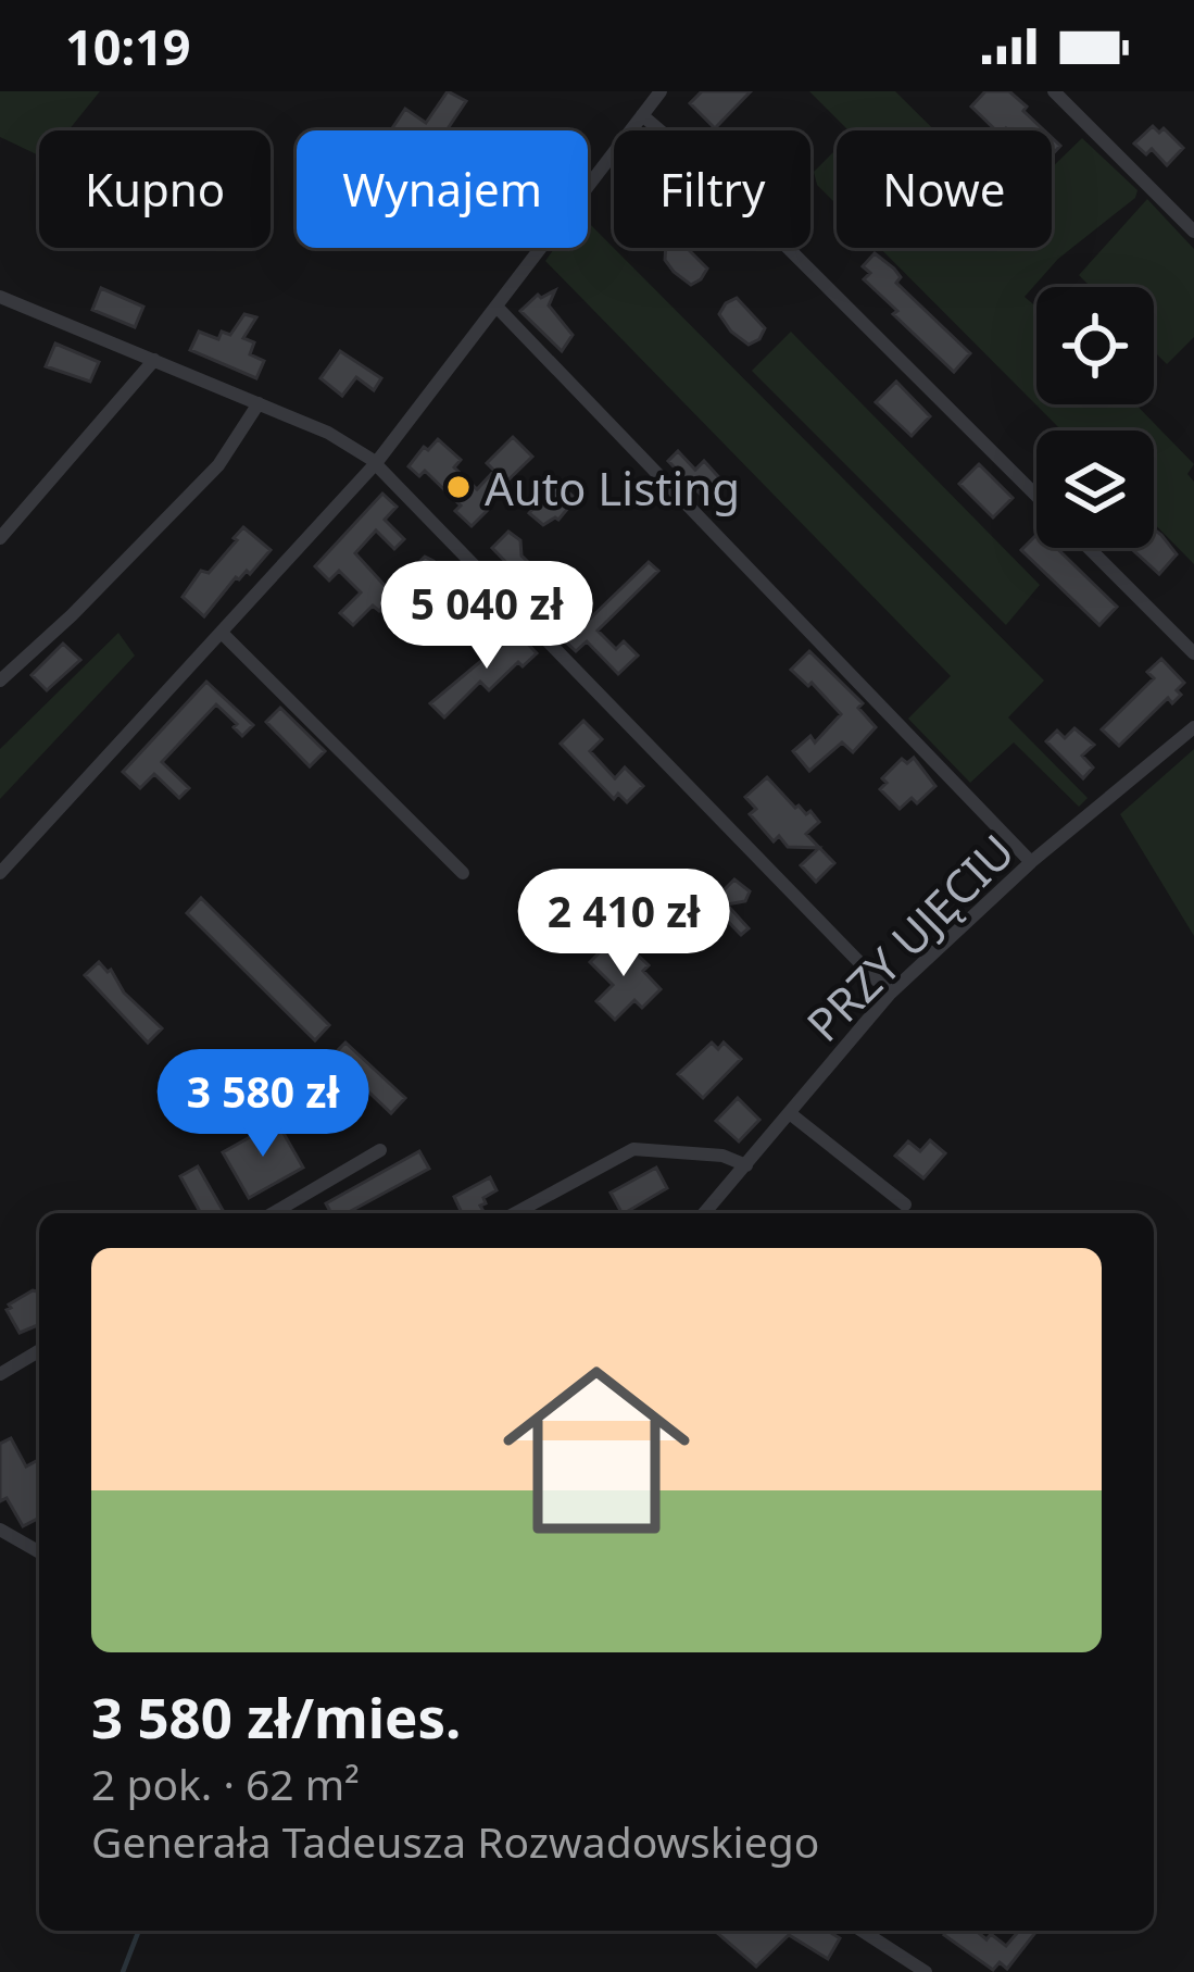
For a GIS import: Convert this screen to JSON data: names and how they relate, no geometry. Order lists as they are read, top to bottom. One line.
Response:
{"streets":{"street":["PRZY UJĘCIU"]},"places":["Auto Listing"],"page":{"status":"10:19","chip":["Kupno","Wynajem","Filtry","Nowe"],"price":["5 040 zł","2 410 zł","3 580 zł"],"list":[{"name":"3 580 zł/mies.","note":"2 pok. · 62 m² · Generała Tadeusza Rozwadowskiego"}]}}
